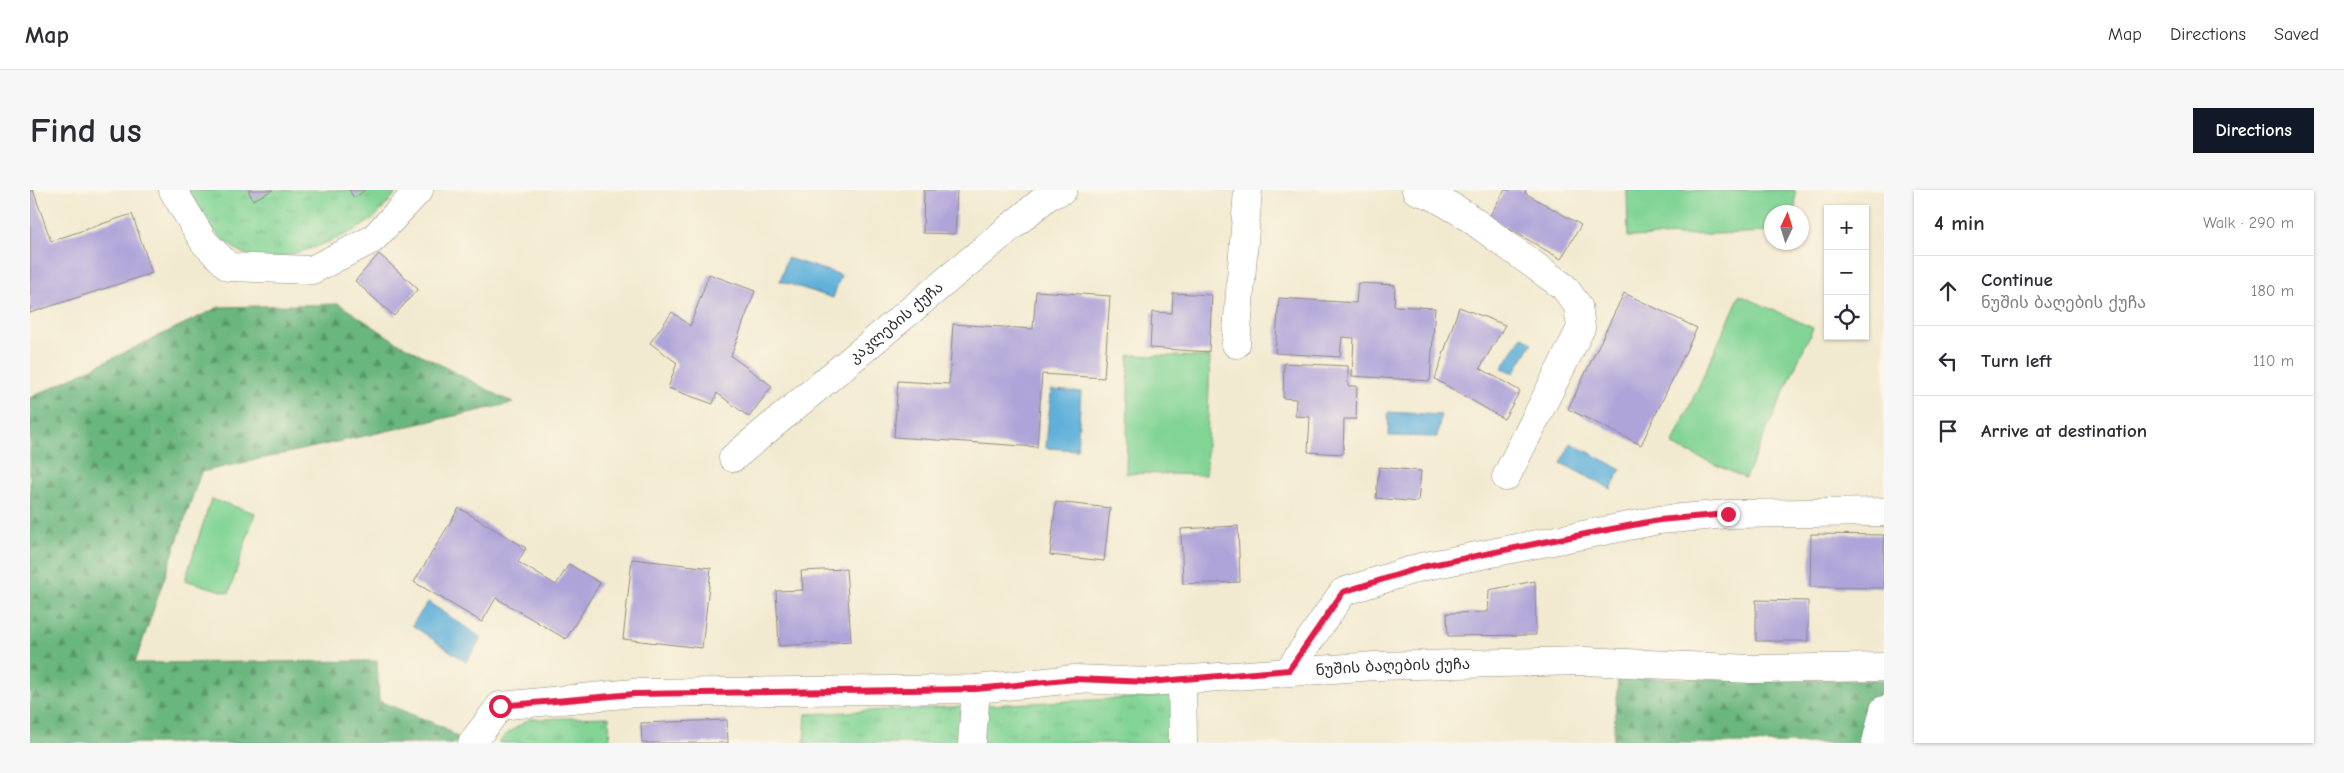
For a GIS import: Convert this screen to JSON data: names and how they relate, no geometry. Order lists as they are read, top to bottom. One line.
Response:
{"streets":{"street":["კაკლების ქუჩა","ნუშის ბაღების ქუჩა"]},"north":"top","page":{"header":"Map","nav":["Map","Directions","Saved"],"buttons":"Directions","title":"Find us","heading":["4 min","Walk · 290 m"],"map_buttons":["+","−"],"list":[["Continue","ნუშის ბაღების ქუჩა","180 m"],["Turn left","110 m"],"Arrive at destination"]}}
